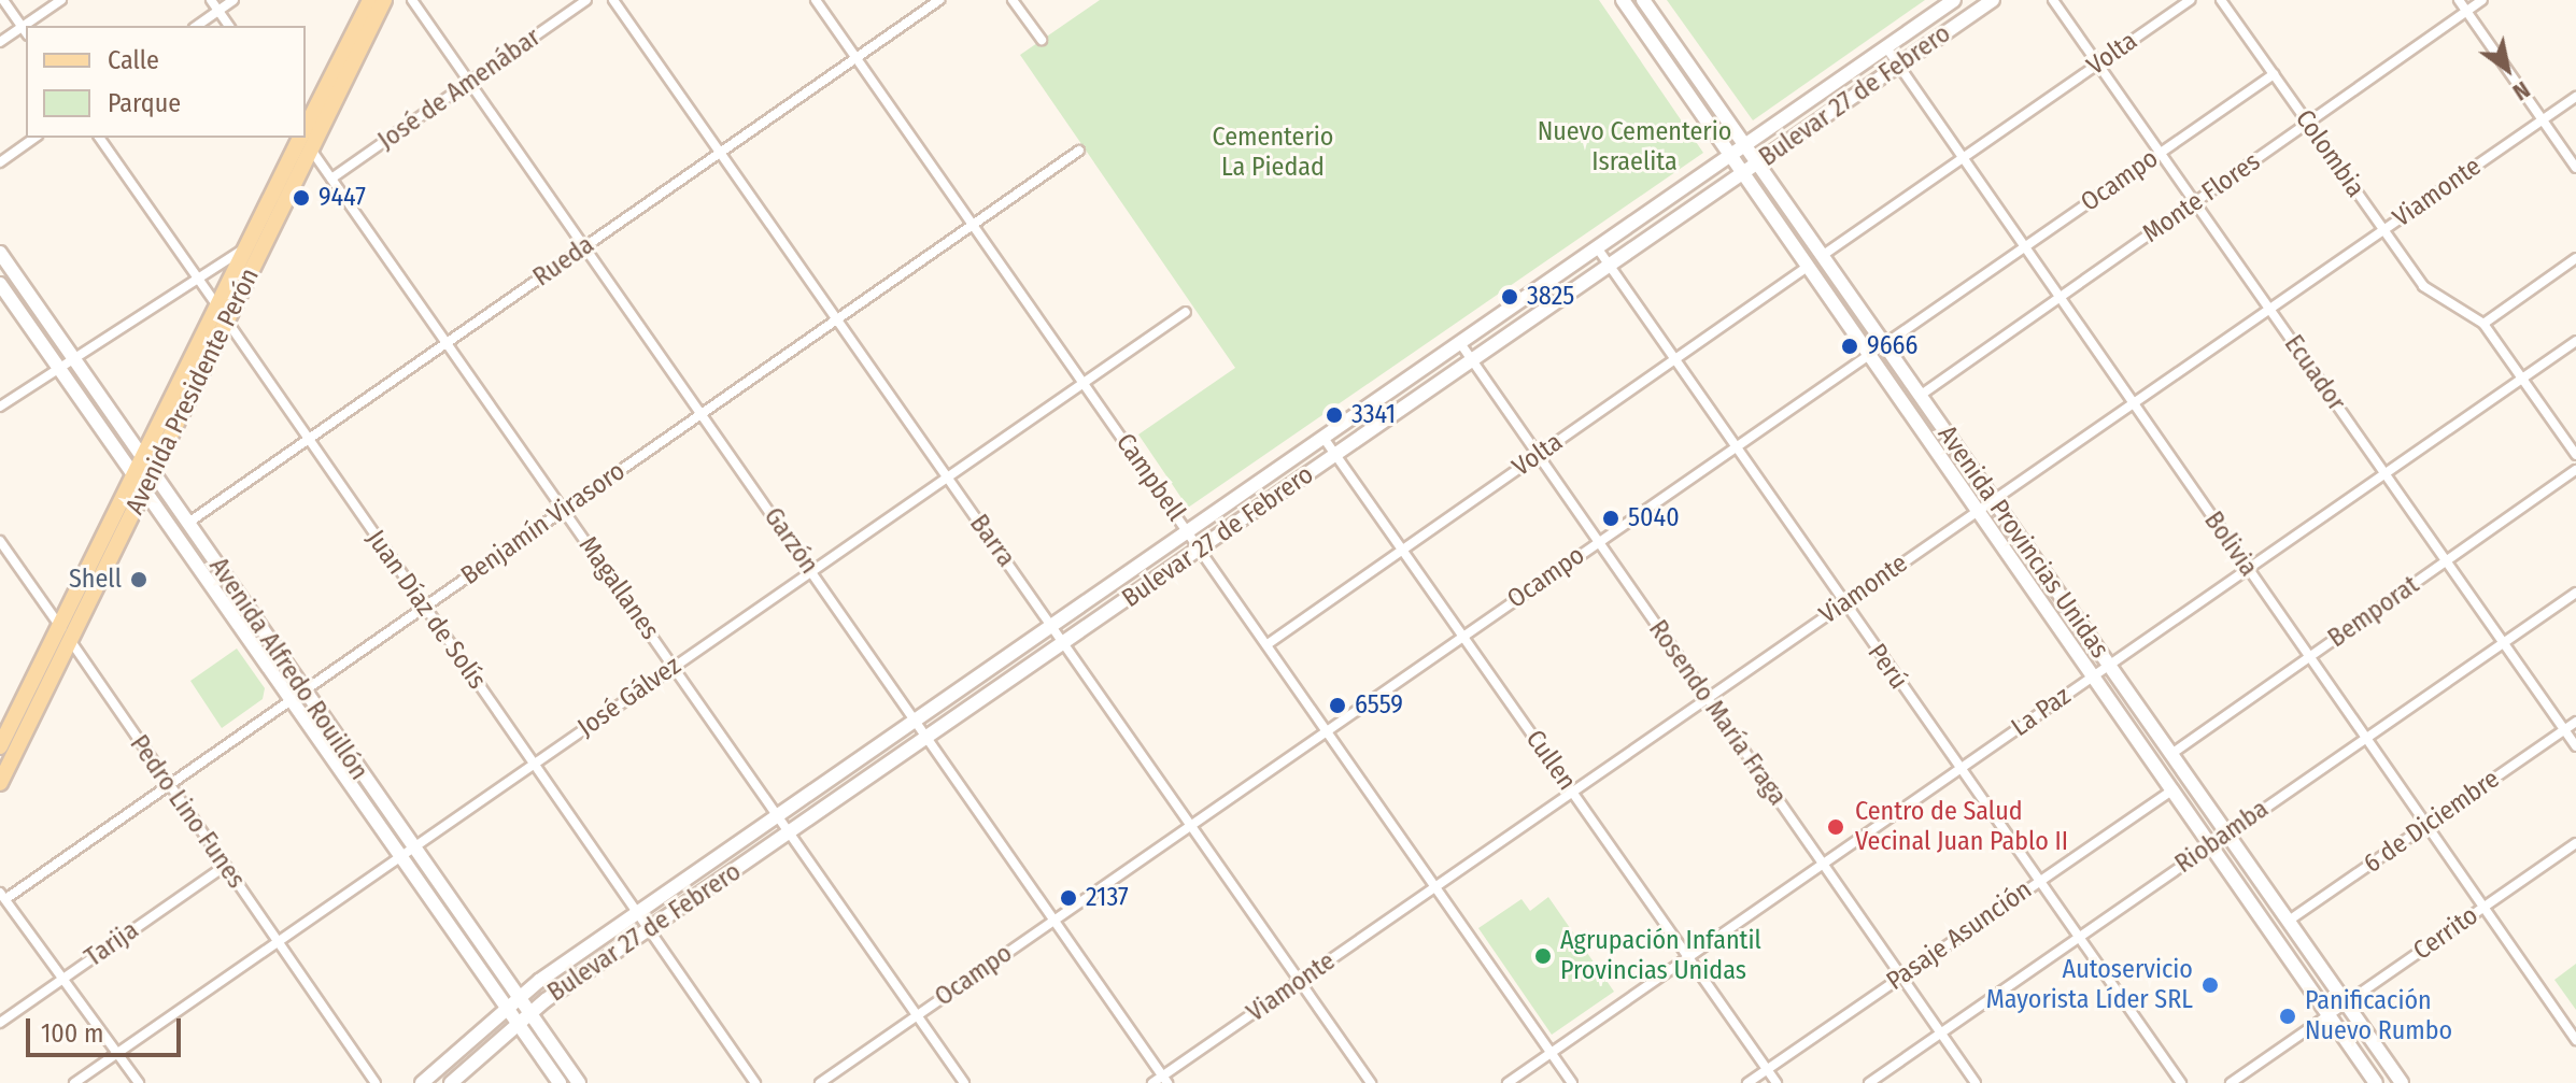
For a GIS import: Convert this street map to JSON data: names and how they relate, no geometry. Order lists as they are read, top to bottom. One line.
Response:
{"streets":{"main road":["Bulevar 27 de Febrero","Avenida Presidente Perón","Avenida Provincias Unidas","Avenida Alfredo Rouillón"],"street":["Volta","José de Amenábar","Colombia","Ocampo","Viamonte","Monte Flores","Rueda","Ecuador","Campbell","Benjamín Virasoro","Garzón","Barra","Bolivia","Magallanes","Juan Díaz de Solís","Bemporat","Perú","José Gálvez","La Paz","Rosendo María Fraga","Cullen","Pedro Lino Funes","6 de Diciembre","Riobamba","Cerrito","Pasaje Asunción","Tarija"]},"crossings":[["Volta","Ecuador"],["Volta","Campbell"],["Volta","Avenida Provincias Unidas"],["Volta","Bolivia"],["Volta","Perú"],["Volta","Rosendo María Fraga"],["Volta","Cullen"],["José de Amenábar","Garzón"],["José de Amenábar","Magallanes"],["Bulevar 27 de Febrero","Campbell"],["Bulevar 27 de Febrero","Garzón"],["Bulevar 27 de Febrero","Barra"],["Bulevar 27 de Febrero","Avenida Provincias Unidas"],["Bulevar 27 de Febrero","Bolivia"],["Bulevar 27 de Febrero","Magallanes"],["Bulevar 27 de Febrero","Juan Díaz de Solís"],["Bulevar 27 de Febrero","Perú"],["Bulevar 27 de Febrero","Avenida Alfredo Rouillón"],["Bulevar 27 de Febrero","Rosendo María Fraga"],["Bulevar 27 de Febrero","Cullen"],["Colombia","Ocampo"],["Colombia","Viamonte"],["Colombia","Monte Flores"],["Colombia","La Paz"],["Ocampo","Ecuador"],["Ocampo","Campbell"],["Ocampo","Garzón"],["Ocampo","Barra"],["Ocampo","Avenida Provincias Unidas"],["Ocampo","Bolivia"],["Ocampo","Magallanes"],["Ocampo","Perú"],["Ocampo","Rosendo María Fraga"],["Ocampo","Cullen"],["Viamonte","Ecuador"],["Viamonte","Campbell"],["Viamonte","Garzón"],["Viamonte","Barra"],["Viamonte","Avenida Provincias Unidas"],["Viamonte","Bolivia"],["Viamonte","Perú"],["Viamonte","Rosendo María Fraga"],["Viamonte","Cullen"],["Monte Flores","Ecuador"],["Monte Flores","Avenida Provincias Unidas"],["Monte Flores","Bolivia"],["Rueda","Campbell"],["Rueda","Garzón"],["Rueda","Barra"],["Rueda","Magallanes"],["Rueda","Juan Díaz de Solís"],["Rueda","Avenida Alfredo Rouillón"],["Ecuador","Bemporat"],["Ecuador","La Paz"],["Ecuador","6 de Diciembre"],["Ecuador","Riobamba"],["Avenida Presidente Perón","Magallanes"],["Avenida Presidente Perón","Juan Díaz de Solís"],["Avenida Presidente Perón","Avenida Alfredo Rouillón"],["Avenida Presidente Perón","Pedro Lino Funes"],["Campbell","Benjamín Virasoro"],["Campbell","José Gálvez"],["Campbell","La Paz"],["Benjamín Virasoro","Garzón"],["Benjamín Virasoro","Barra"],["Benjamín Virasoro","Magallanes"],["Benjamín Virasoro","Juan Díaz de Solís"],["Benjamín Virasoro","Avenida Alfredo Rouillón"],["Benjamín Virasoro","Pedro Lino Funes"],["Garzón","José Gálvez"],["Barra","José Gálvez"],["Avenida Provincias Unidas","Bemporat"],["Avenida Provincias Unidas","La Paz"],["Avenida Provincias Unidas","6 de Diciembre"],["Avenida Provincias Unidas","Riobamba"],["Avenida Provincias Unidas","Cerrito"],["Avenida Provincias Unidas","Pasaje Asunción"],["Bolivia","Bemporat"],["Bolivia","La Paz"],["Bolivia","6 de Diciembre"],["Bolivia","Riobamba"],["Bolivia","Cerrito"],["Magallanes","José Gálvez"],["Juan Díaz de Solís","José Gálvez"],["Perú","La Paz"],["Perú","Riobamba"],["Perú","Pasaje Asunción"],["Avenida Alfredo Rouillón","José Gálvez"],["José Gálvez","Pedro Lino Funes"],["La Paz","Rosendo María Fraga"],["La Paz","Cullen"],["Rosendo María Fraga","Riobamba"],["Rosendo María Fraga","Pasaje Asunción"],["Cullen","Pasaje Asunción"],["Pedro Lino Funes","Tarija"]],"parks":["Nuevo Cementerio Israelita","Cementerio La Piedad"],"places":["9447","3825","9666","3341","5040","Shell","6559","Centro de Salud Vecinal Juan Pablo II","2137","Agrupación Infantil Provincias Unidas","Autoservicio Mayorista Líder SRL","Panificación Nuevo Rumbo"],"legend":["Calle","Parque"],"scale_bar":"100 m","north":"bottom right"}
